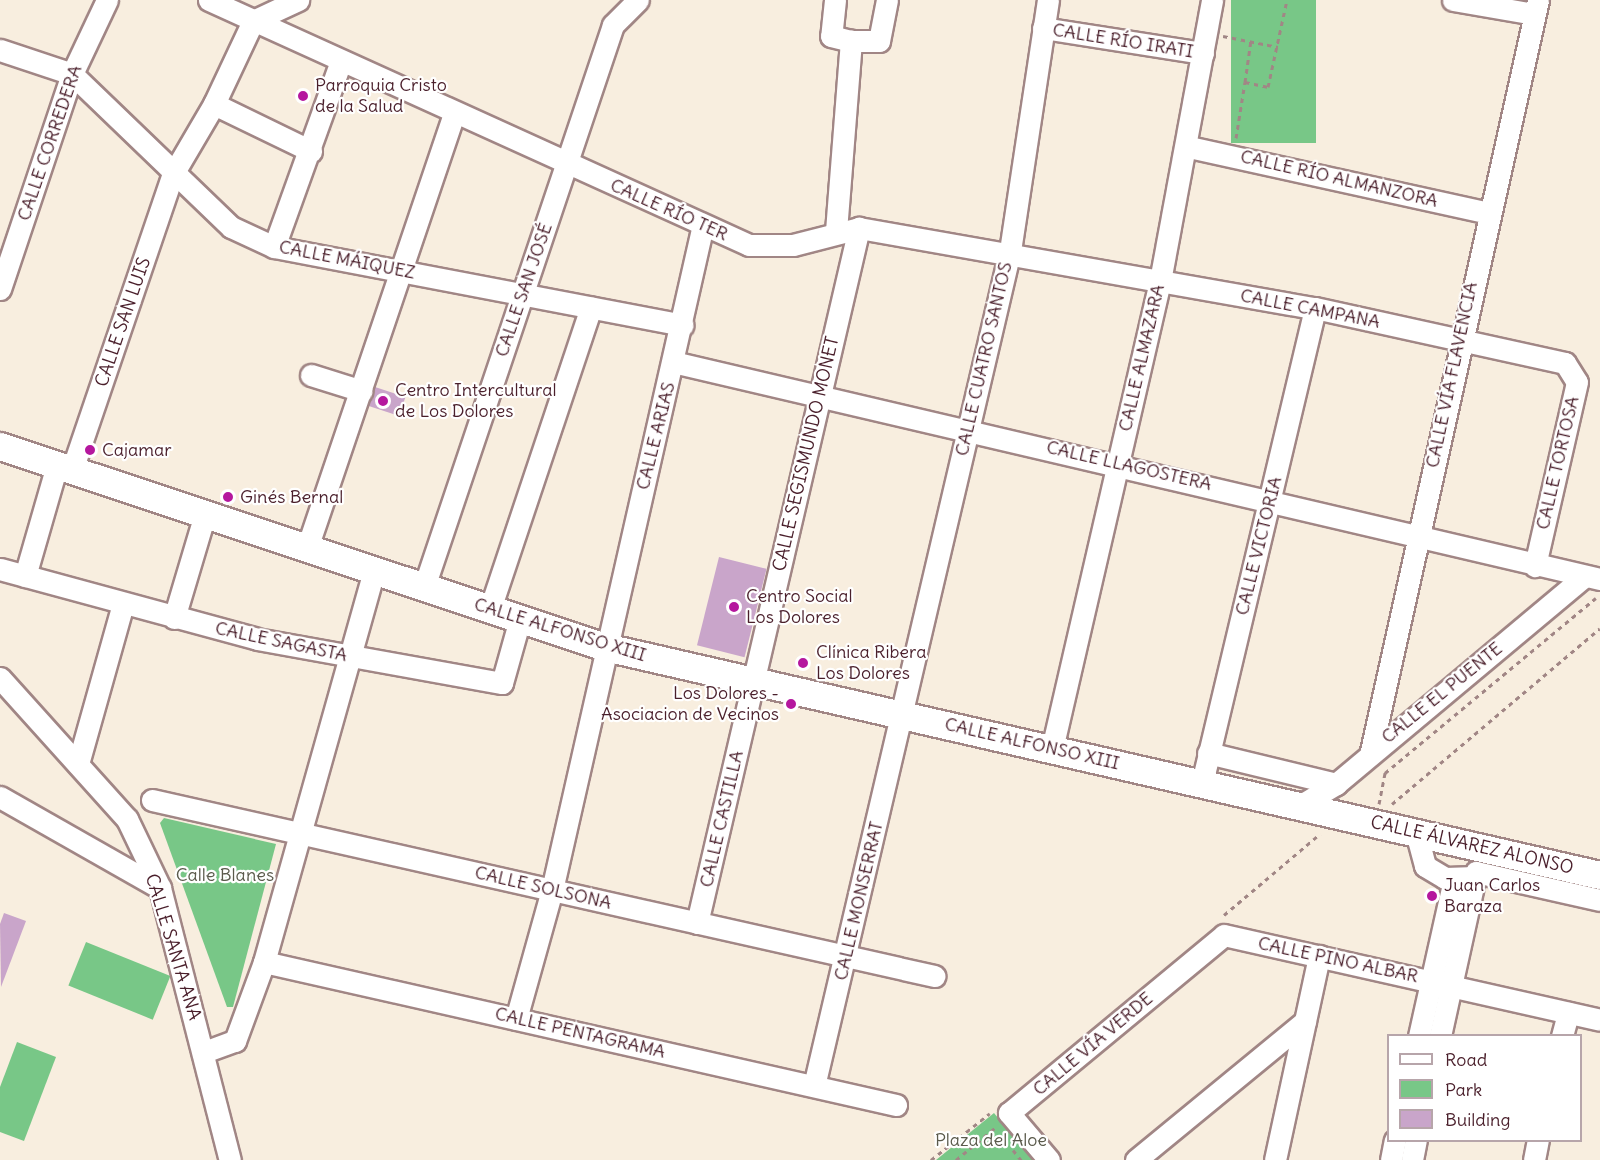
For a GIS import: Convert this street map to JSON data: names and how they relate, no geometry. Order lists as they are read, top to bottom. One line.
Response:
{"streets":{"main road":["CALLE ALFONSO XIII","CALLE ÁLVAREZ ALONSO"],"street":["CALLE RÍO IRATI","CALLE CORREDERA","CALLE RÍO ALMANZORA","CALLE RÍO TER","CALLE MÁIQUEZ","CALLE SAN JOSÉ","CALLE CAMPANA","CALLE SAN LUIS","CALLE ALMAZARA","CALLE CUATRO SANTOS","CALLE VÍA FLAVENCIA","CALLE ARIAS","CALLE SEGISMUNDO MONET","CALLE TORTOSA","CALLE LLAGOSTERA","CALLE VICTORIA","CALLE SAGASTA","CALLE EL PUENTE","CALLE CASTILLA","CALLE SOLSONA","CALLE MONSERRAT","CALLE SANTA ANA","CALLE PINO ALBAR","CALLE PENTAGRAMA","CALLE VÍA VERDE"]},"crossings":[["CALLE RÍO IRATI","CALLE ALMAZARA"],["CALLE RÍO IRATI","CALLE CUATRO SANTOS"],["CALLE CORREDERA","CALLE MÁIQUEZ"],["CALLE RÍO ALMANZORA","CALLE ALMAZARA"],["CALLE RÍO ALMANZORA","CALLE VÍA FLAVENCIA"],["CALLE RÍO TER","CALLE SAN JOSÉ"],["CALLE RÍO TER","CALLE CAMPANA"],["CALLE RÍO TER","CALLE SAN LUIS"],["CALLE RÍO TER","CALLE ALMAZARA"],["CALLE RÍO TER","CALLE CUATRO SANTOS"],["CALLE RÍO TER","CALLE ARIAS"],["CALLE RÍO TER","CALLE SEGISMUNDO MONET"],["CALLE MÁIQUEZ","CALLE SAN JOSÉ"],["CALLE MÁIQUEZ","CALLE SAN LUIS"],["CALLE MÁIQUEZ","CALLE ARIAS"],["CALLE SAN JOSÉ","CALLE ALFONSO XIII"],["CALLE CAMPANA","CALLE ALMAZARA"],["CALLE CAMPANA","CALLE VÍA FLAVENCIA"],["CALLE CAMPANA","CALLE TORTOSA"],["CALLE CAMPANA","CALLE VICTORIA"],["CALLE SAN LUIS","CALLE ALFONSO XIII"],["CALLE SAN LUIS","CALLE SAGASTA"],["CALLE ALMAZARA","CALLE LLAGOSTERA"],["CALLE ALMAZARA","CALLE ALFONSO XIII"],["CALLE CUATRO SANTOS","CALLE LLAGOSTERA"],["CALLE CUATRO SANTOS","CALLE ALFONSO XIII"],["CALLE CUATRO SANTOS","CALLE MONSERRAT"],["CALLE VÍA FLAVENCIA","CALLE TORTOSA"],["CALLE VÍA FLAVENCIA","CALLE LLAGOSTERA"],["CALLE VÍA FLAVENCIA","CALLE EL PUENTE"],["CALLE ARIAS","CALLE LLAGOSTERA"],["CALLE ARIAS","CALLE ALFONSO XIII"],["CALLE ARIAS","CALLE SOLSONA"],["CALLE ARIAS","CALLE PENTAGRAMA"],["CALLE SEGISMUNDO MONET","CALLE LLAGOSTERA"],["CALLE SEGISMUNDO MONET","CALLE ALFONSO XIII"],["CALLE SEGISMUNDO MONET","CALLE CASTILLA"],["CALLE TORTOSA","CALLE LLAGOSTERA"],["CALLE LLAGOSTERA","CALLE VICTORIA"],["CALLE LLAGOSTERA","CALLE EL PUENTE"],["CALLE VICTORIA","CALLE ALFONSO XIII"],["CALLE ALFONSO XIII","CALLE SAGASTA"],["CALLE ALFONSO XIII","CALLE EL PUENTE"],["CALLE ALFONSO XIII","CALLE CASTILLA"],["CALLE ALFONSO XIII","CALLE ÁLVAREZ ALONSO"],["CALLE ALFONSO XIII","CALLE MONSERRAT"],["CALLE CASTILLA","CALLE SOLSONA"],["CALLE SOLSONA","CALLE MONSERRAT"],["CALLE MONSERRAT","CALLE PENTAGRAMA"],["CALLE PINO ALBAR","CALLE VÍA VERDE"]],"parks":["Calle Blanes","Plaza del Aloe"],"places":["Parroquia Cristo de la Salud","Centro Intercultural de Los Dolores","Cajamar","Ginés Bernal","Centro Social Los Dolores","Clínica Ribera Los Dolores","Los Dolores - Asociacion de Vecinos","Juan Carlos Baraza"],"legend":["Road","Park","Building"]}
